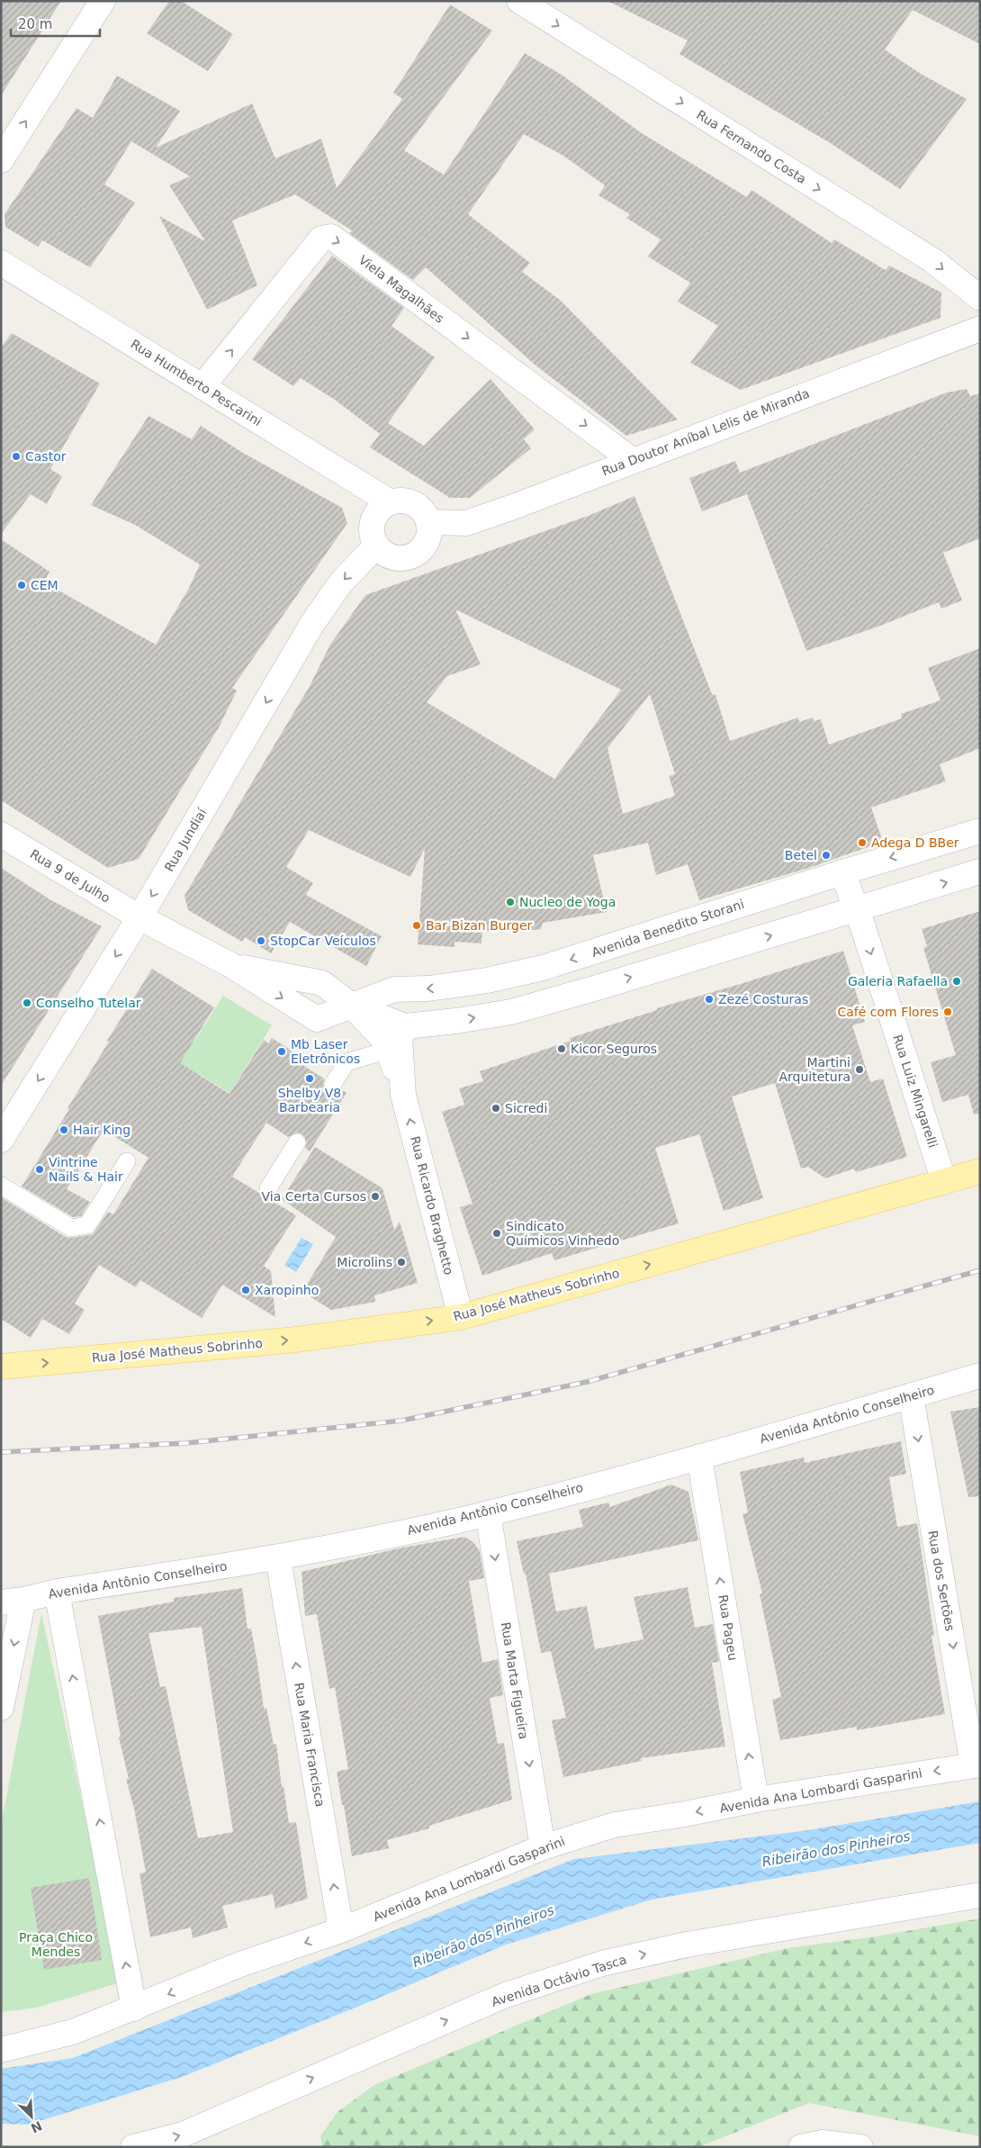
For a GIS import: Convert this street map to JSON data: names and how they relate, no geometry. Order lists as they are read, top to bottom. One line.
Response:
{"streets":{"main road":["Rua José Matheus Sobrinho"],"street":["Rua Fernando Costa","Viela Magalhães","Rua Humberto Pescarini","Rua Doutor Aníbal Lelis de Miranda","Rua Jundiaí","Rua 9 de Julho","Avenida Benedito Storani","Rua Luiz Mingarelli","Rua Ricardo Braghetto","Avenida Antônio Conselheiro","Rua dos Sertões","Rua Pageu","Rua Marta Figueira","Rua Maria Francisca","Avenida Ana Lombardi Gasparini","Avenida Octávio Tasca"]},"crossings":[["Viela Magalhães","Rua Humberto Pescarini"],["Viela Magalhães","Rua Doutor Aníbal Lelis de Miranda"],["Rua Humberto Pescarini","Rua Doutor Aníbal Lelis de Miranda"],["Rua Humberto Pescarini","Rua Jundiaí"],["Rua Doutor Aníbal Lelis de Miranda","Rua Jundiaí"],["Rua Jundiaí","Rua 9 de Julho"],["Rua Jundiaí","Avenida Benedito Storani"],["Rua 9 de Julho","Avenida Benedito Storani"],["Avenida Benedito Storani","Rua Luiz Mingarelli"],["Avenida Benedito Storani","Rua Ricardo Braghetto"],["Rua Luiz Mingarelli","Rua José Matheus Sobrinho"],["Rua Ricardo Braghetto","Rua José Matheus Sobrinho"],["Avenida Antônio Conselheiro","Rua dos Sertões"],["Avenida Antônio Conselheiro","Rua Pageu"],["Avenida Antônio Conselheiro","Rua Marta Figueira"],["Avenida Antônio Conselheiro","Rua Maria Francisca"],["Rua dos Sertões","Avenida Ana Lombardi Gasparini"],["Rua Pageu","Avenida Ana Lombardi Gasparini"],["Rua Marta Figueira","Avenida Ana Lombardi Gasparini"],["Rua Maria Francisca","Avenida Ana Lombardi Gasparini"]],"one_way":["Rua Fernando Costa","Rua Jundiaí","Rua Luiz Mingarelli","Rua Ricardo Braghetto","Rua José Matheus Sobrinho","Rua dos Sertões","Rua Pageu","Rua Marta Figueira","Avenida Ana Lombardi Gasparini","Avenida Octávio Tasca"],"water":["Ribeirão dos Pinheiros"],"parks":["Praça Chico Mendes"],"places":["Castor","CEM","Adega D BBer","Betel","Nucleo de Yoga","Bar Bizan Burger","StopCar Veículos","Galeria Rafaella","Zezé Costuras","Conselho Tutelar","Café com Flores","Kicor Seguros","Mb Laser Eletrônicos","Martini Arquitetura","Shelby V8 Barbearia","Sicredi","Hair King","Vintrine Nails & Hair","Via Certa Cursos","Sindicato Químicos Vinhedo","Microlins","Xaropinho"],"scale_bar":"20 m","north":"bottom right"}
